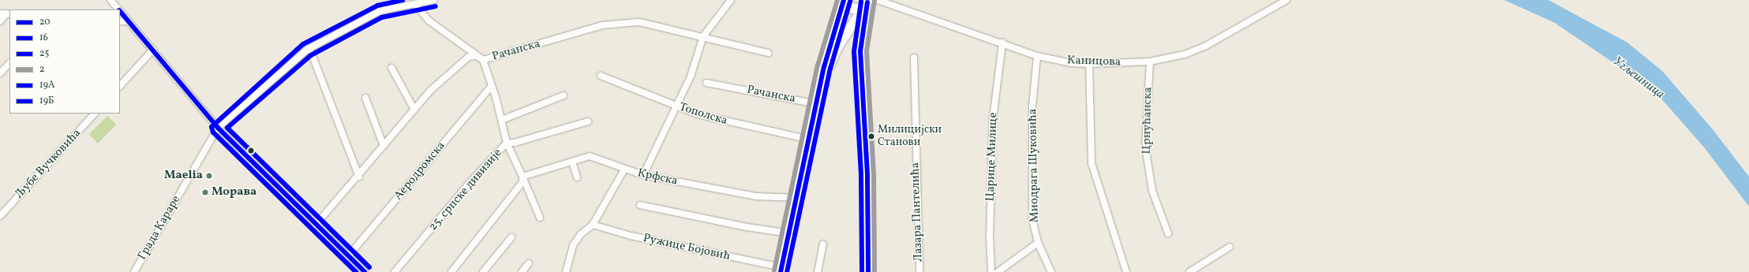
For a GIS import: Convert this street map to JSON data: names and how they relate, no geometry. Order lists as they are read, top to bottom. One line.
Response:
{"streets":{"street":["Рачанска","Каницова","Тополска","Црнућанска","Царице Милице","Љубе Вучковића","Миодрага Шуковића","Аеродромска","Крфска","25. српске дивизије","Лазара Пантелића","Града Караре","Ружице Бојовић"]},"crossings":[["Каницова","Црнућанска"],["Каницова","Царице Милице"],["Каницова","Миодрага Шуковића"]],"water":["Угљешница"],"places":["Милицијски Станови","Maelia","Морава"],"lines":["transit line 16","transit line 2","transit line 19Б","transit line 25","transit line 19А","transit line 20"],"legend":["20","16","25","2","19А","19Б"]}
